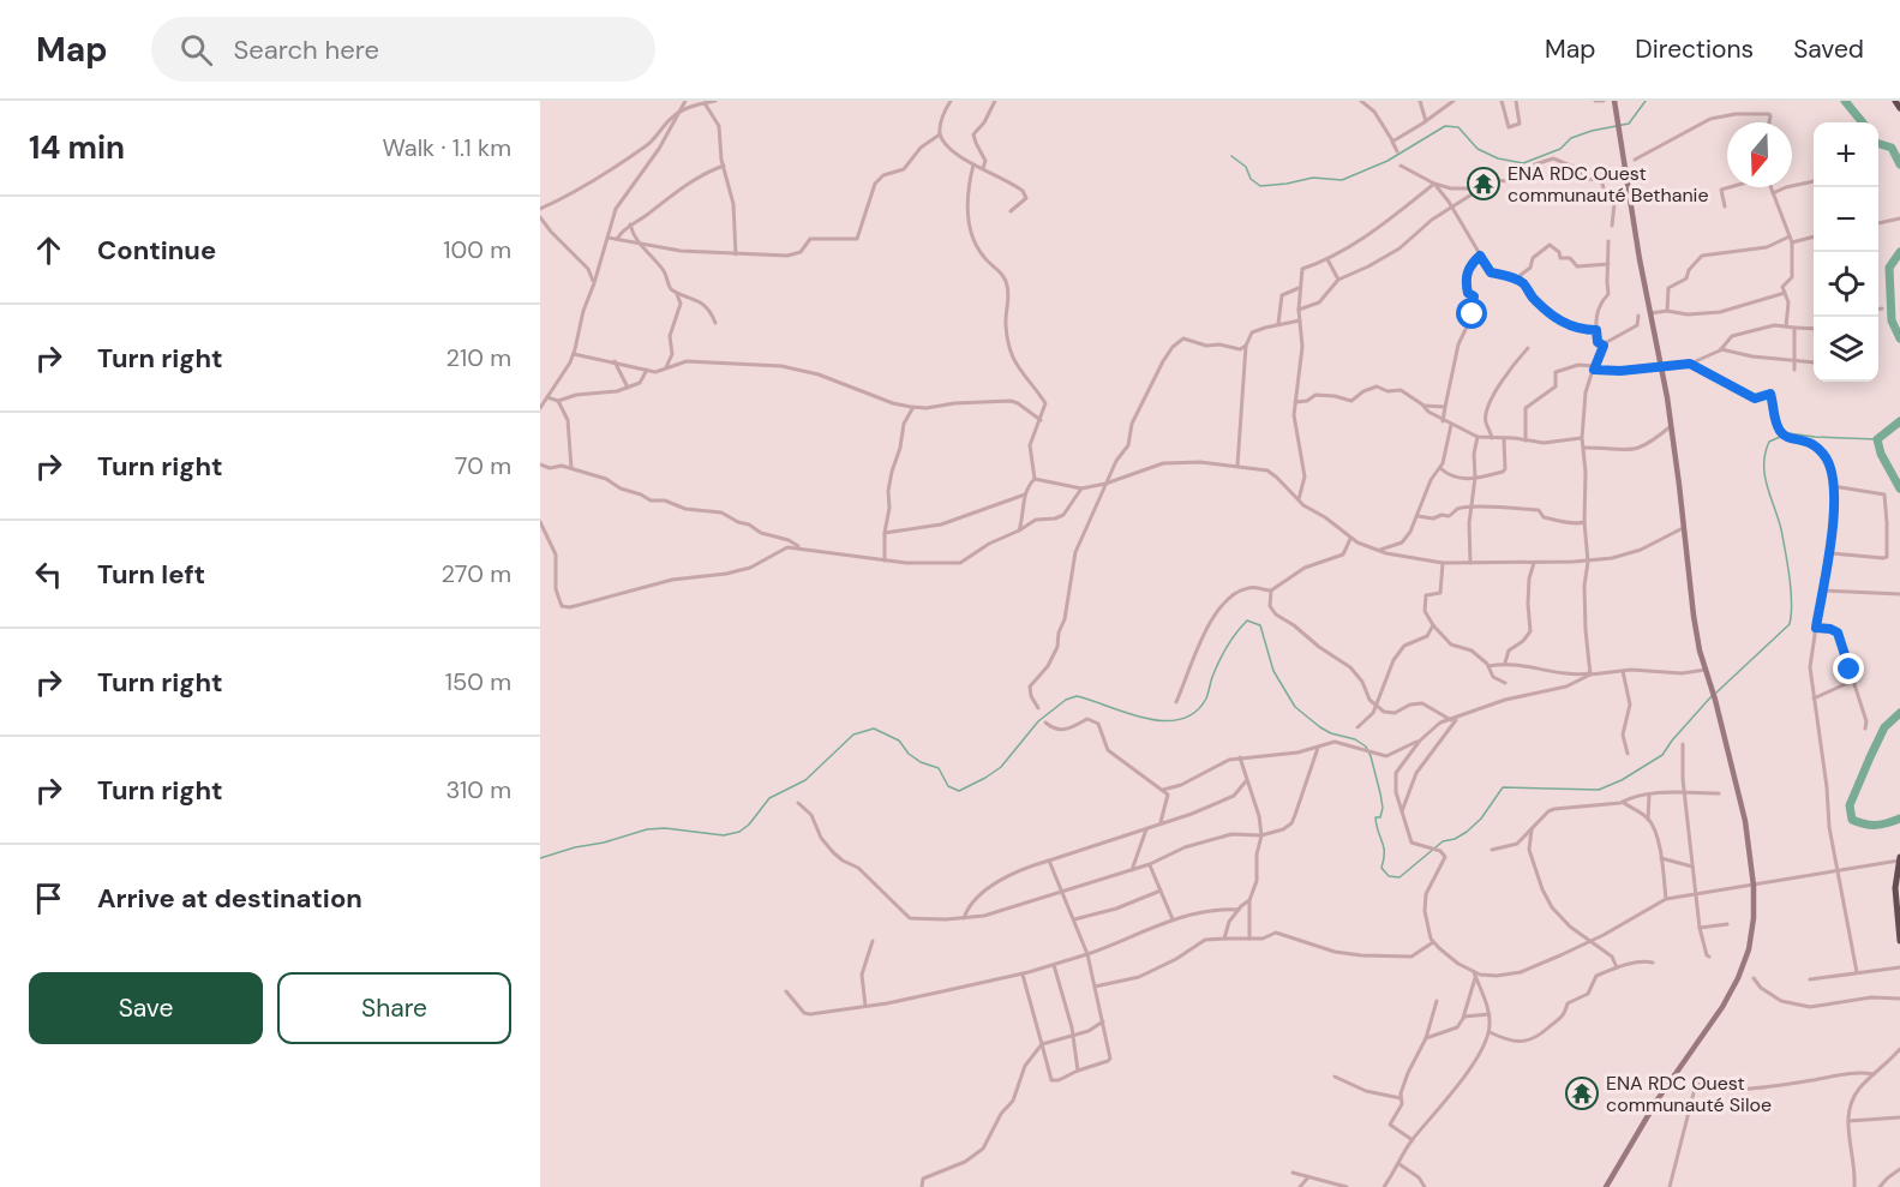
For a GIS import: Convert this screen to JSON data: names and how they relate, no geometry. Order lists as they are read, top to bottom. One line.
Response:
{"places":{"temple":["ENA RDC Ouest communauté Bethanie","ENA RDC Ouest communauté Siloe"]},"north":"bottom","page":{"header":"Map","search":"Search here","nav":["Map","Directions","Saved"],"heading":["14 min","Walk · 1.1 km"],"map_buttons":["+","−"],"list":[["Continue","100 m"],["Turn right","210 m"],["Turn right","70 m"],["Turn left","270 m"],["Turn right","150 m"],["Turn right","310 m"],"Arrive at destination"],"buttons":["Save","Share"]}}
